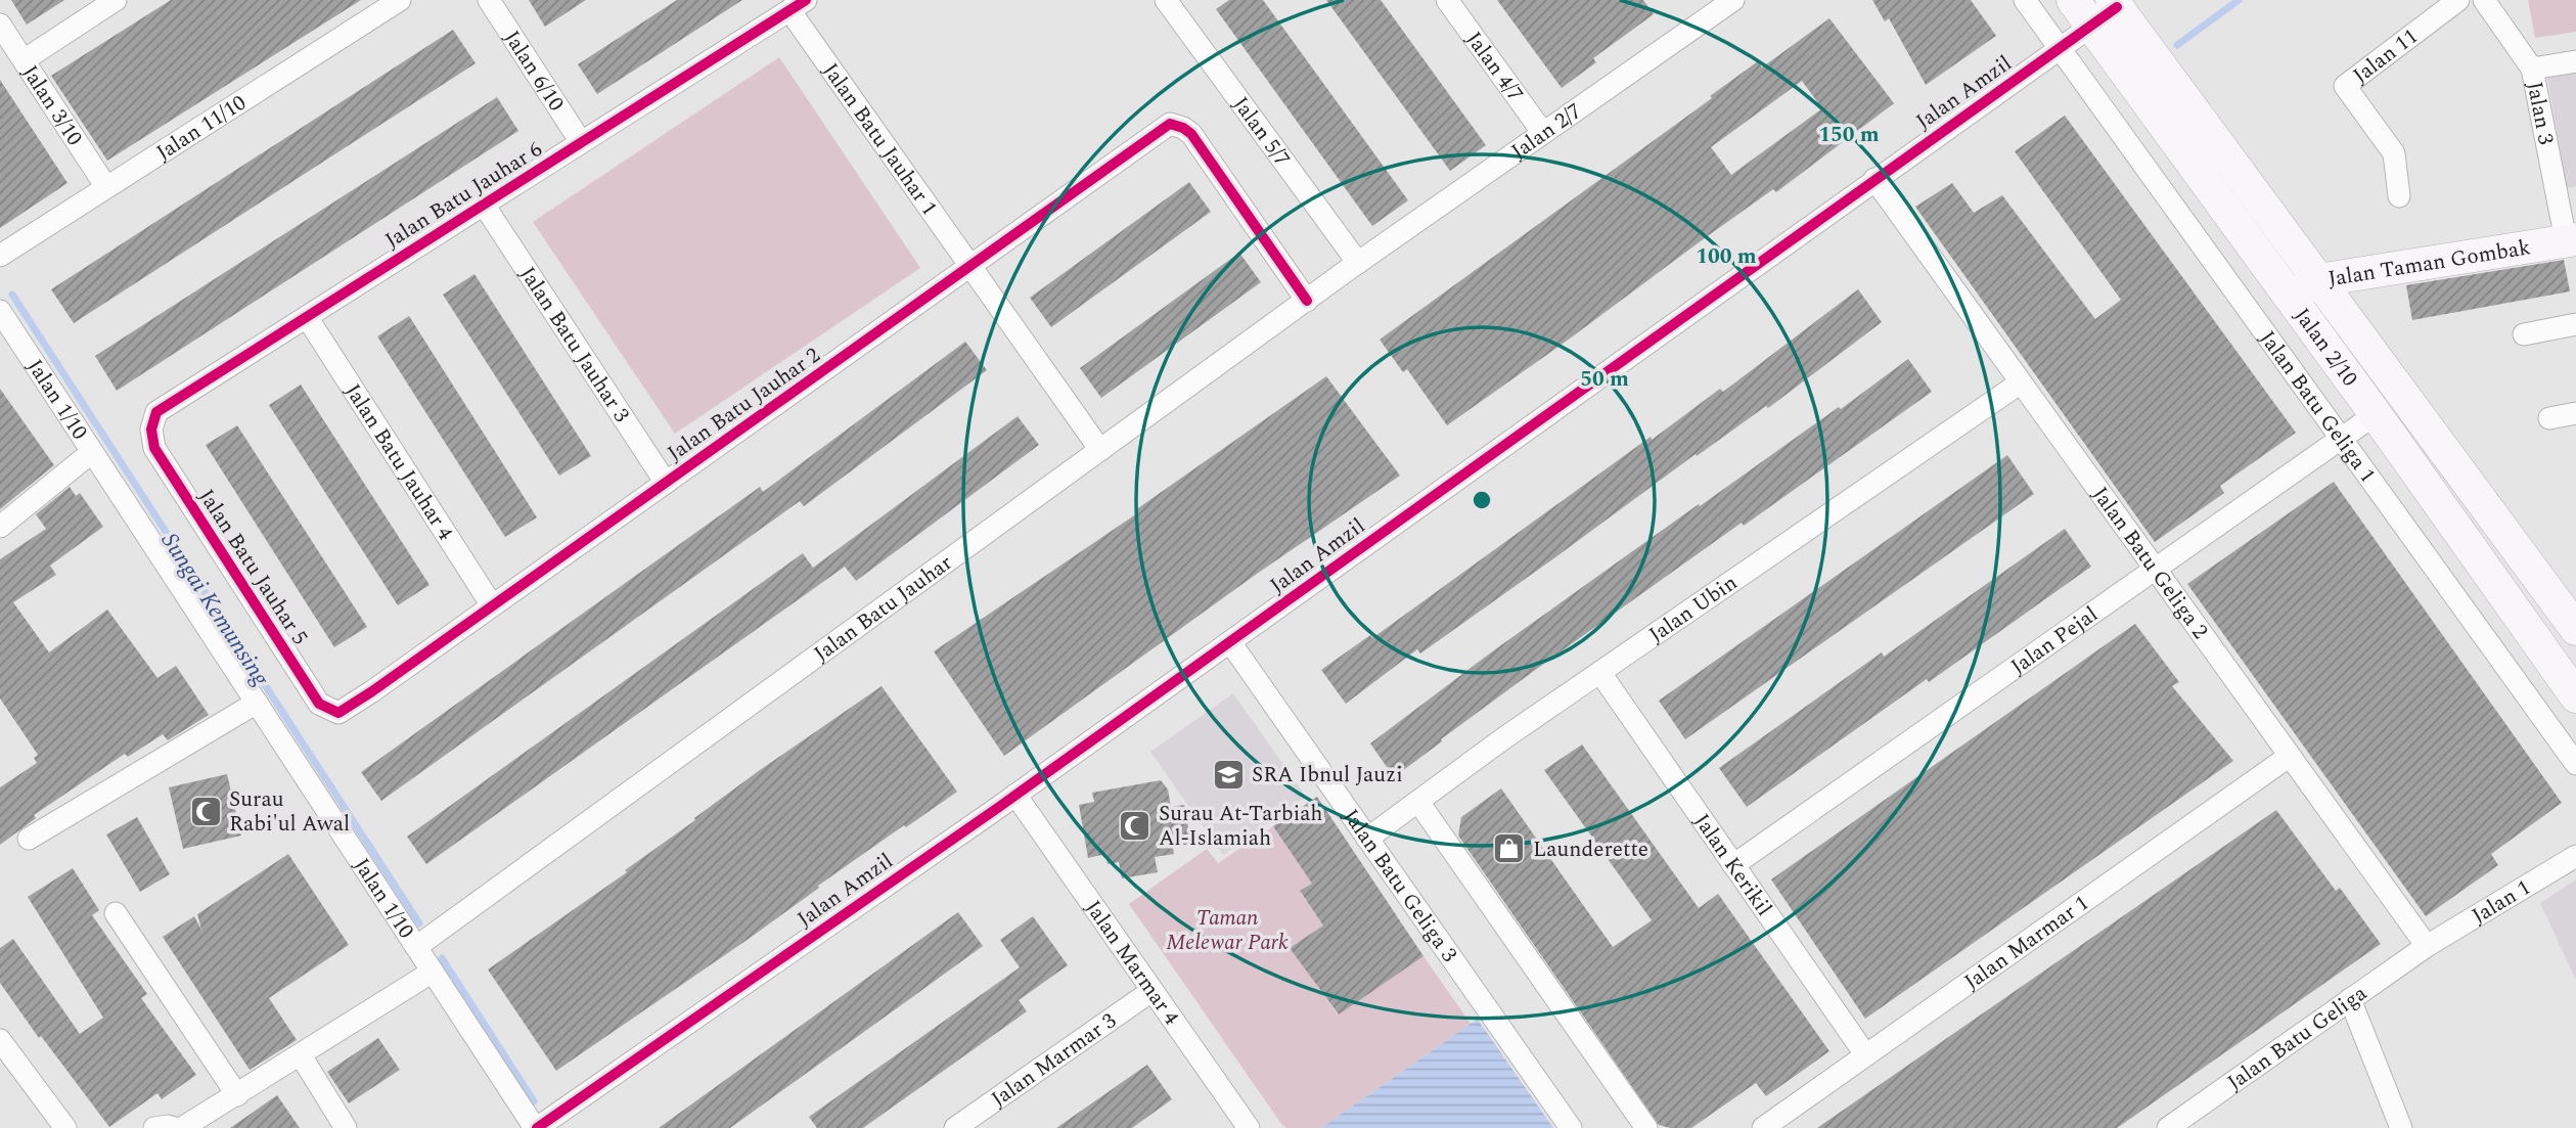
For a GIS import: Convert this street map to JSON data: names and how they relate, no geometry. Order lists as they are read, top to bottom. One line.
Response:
{"streets":{"street":["Jalan 11","Jalan 4/7","Jalan 6/10","Jalan Amzil","Jalan 3/10","Jalan 3","Jalan 11/10","Jalan 5/7","Jalan 2/7","Jalan Batu Jauhar 1","Jalan Batu Jauhar 6","Jalan Taman Gombak","Jalan Batu Jauhar 3","Jalan 2/10","Jalan 1/10","Jalan Batu Jauhar 2","Jalan Batu Geliga 1","Jalan Batu Jauhar 4","Jalan Batu Geliga 2","Jalan Batu Jauhar 5","Jalan Batu Jauhar","Jalan Ubin","Jalan Pejal","Jalan Kerikil","Jalan Batu Geliga 3","Jalan 1","Jalan Marmar 1","Jalan Marmar 4","Jalan Batu Geliga","Jalan Marmar 3"]},"crossings":[["Jalan 4/7","Jalan 2/7"],["Jalan 6/10","Jalan Batu Jauhar 6"],["Jalan Amzil","Jalan 2/10"],["Jalan Amzil","Jalan 1/10"],["Jalan Amzil","Jalan Batu Geliga 1"],["Jalan Amzil","Jalan Batu Geliga 2"],["Jalan Amzil","Jalan Batu Geliga 3"],["Jalan Amzil","Jalan Marmar 4"],["Jalan 3/10","Jalan 11/10"],["Jalan 3","Jalan Taman Gombak"],["Jalan 5/7","Jalan 2/7"],["Jalan 5/7","Jalan Batu Jauhar"],["Jalan 2/7","Jalan Batu Jauhar"],["Jalan Batu Jauhar 1","Jalan Batu Jauhar 6"],["Jalan Batu Jauhar 1","Jalan Batu Jauhar 2"],["Jalan Batu Jauhar 1","Jalan Batu Jauhar"],["Jalan Batu Jauhar 6","Jalan Batu Jauhar 3"],["Jalan Batu Jauhar 6","Jalan Batu Jauhar 4"],["Jalan Batu Jauhar 6","Jalan Batu Jauhar 5"],["Jalan Taman Gombak","Jalan 2/10"],["Jalan Batu Jauhar 3","Jalan Batu Jauhar 2"],["Jalan 2/10","Jalan Pejal"],["Jalan 1/10","Jalan Batu Jauhar"],["Jalan Batu Jauhar 2","Jalan Batu Jauhar 4"],["Jalan Batu Jauhar 2","Jalan Batu Jauhar 5"],["Jalan Batu Jauhar 2","Jalan Batu Jauhar"],["Jalan Batu Geliga 1","Jalan Pejal"],["Jalan Batu Geliga 2","Jalan Ubin"],["Jalan Batu Geliga 2","Jalan Pejal"],["Jalan Batu Geliga 2","Jalan 1"],["Jalan Batu Geliga 2","Jalan Marmar 1"],["Jalan Batu Geliga 2","Jalan Batu Geliga"],["Jalan Ubin","Jalan Kerikil"],["Jalan Ubin","Jalan Batu Geliga 3"],["Jalan Pejal","Jalan Kerikil"],["Jalan Kerikil","Jalan Marmar 1"],["Jalan 1","Jalan Batu Geliga"],["Jalan Marmar 4","Jalan Marmar 3"]],"water":["Sungai Kemunsing"],"parks":["Taman Melewar Park"],"places":{"school or university":["SRA Ibnul Jauzi"],"mosque":["Surau Rabi'ul Awal","Surau At-Tarbiah Al-Islamiah"],"shop":["Launderette"]},"rings":["150 m","100 m","50 m"]}
